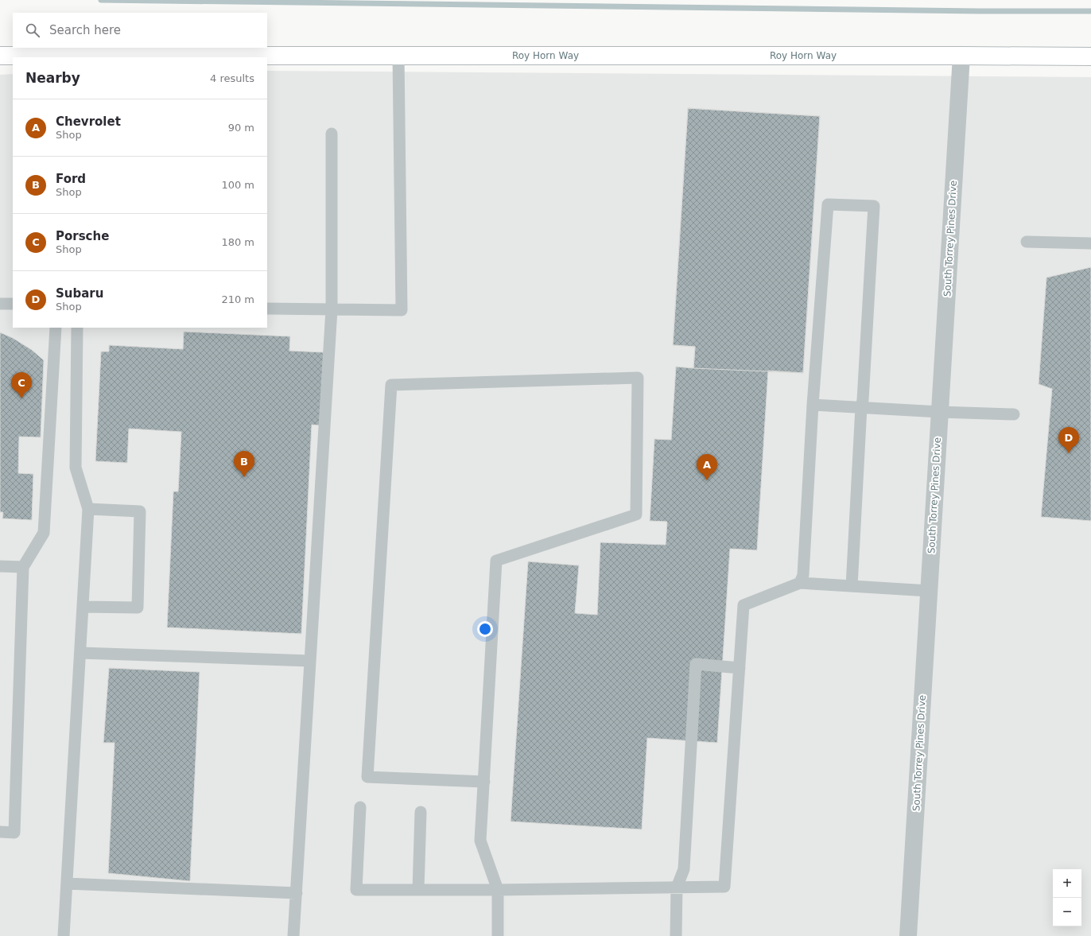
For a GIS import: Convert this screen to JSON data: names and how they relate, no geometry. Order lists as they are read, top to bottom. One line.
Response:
{"streets":{"main road":["Roy Horn Way"],"street":["South Torrey Pines Drive"]},"crossings":[["Roy Horn Way","South Torrey Pines Drive"]],"page":{"search":"Search here","heading":["Nearby","4 results"],"list":[{"mark":"A","name":"Chevrolet","note":"Shop","value":"90 m"},{"mark":"B","name":"Ford","note":"Shop","value":"100 m"},{"mark":"C","name":"Porsche","note":"Shop","value":"180 m"},{"mark":"D","name":"Subaru","note":"Shop","value":"210 m"}],"pins":["C","D","B","A"],"map_buttons":["+","−"]}}
